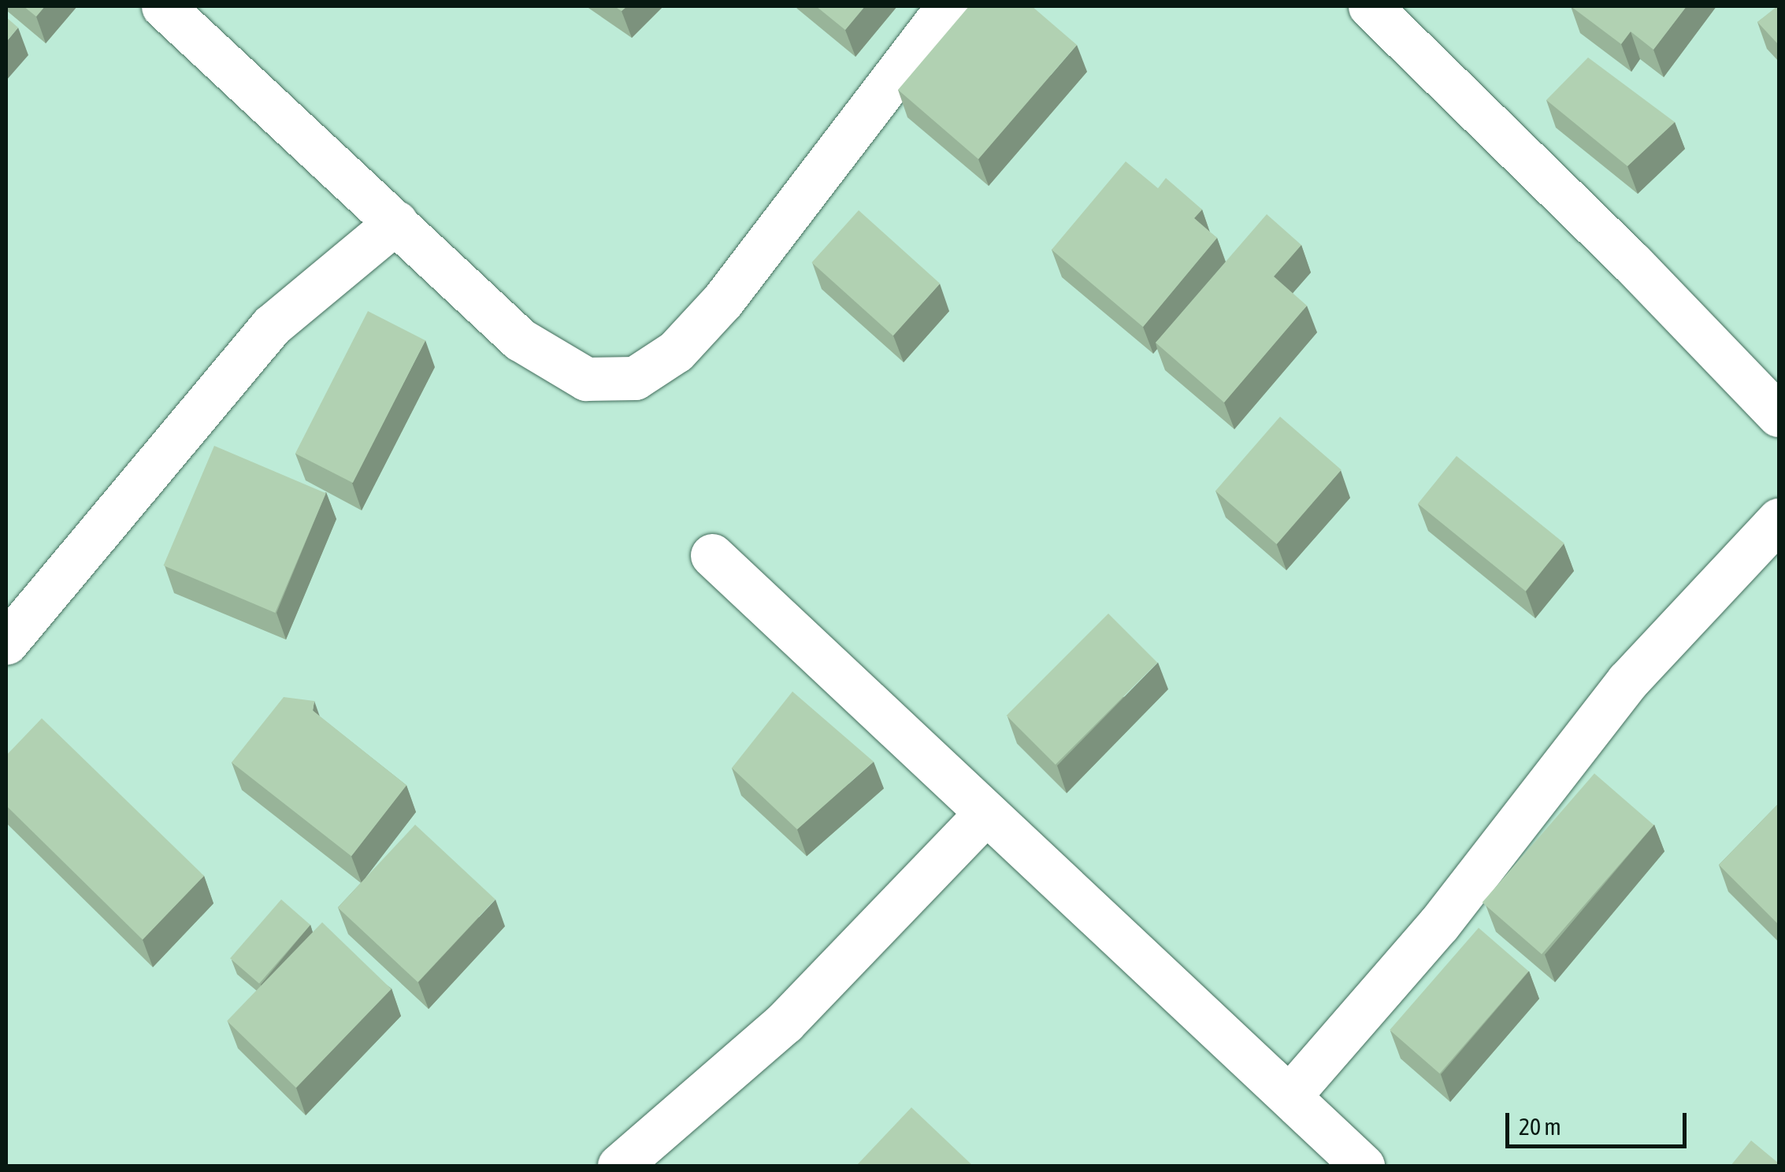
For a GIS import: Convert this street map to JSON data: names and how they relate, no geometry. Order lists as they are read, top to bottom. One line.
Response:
{"scale_bar":"20 m"}
